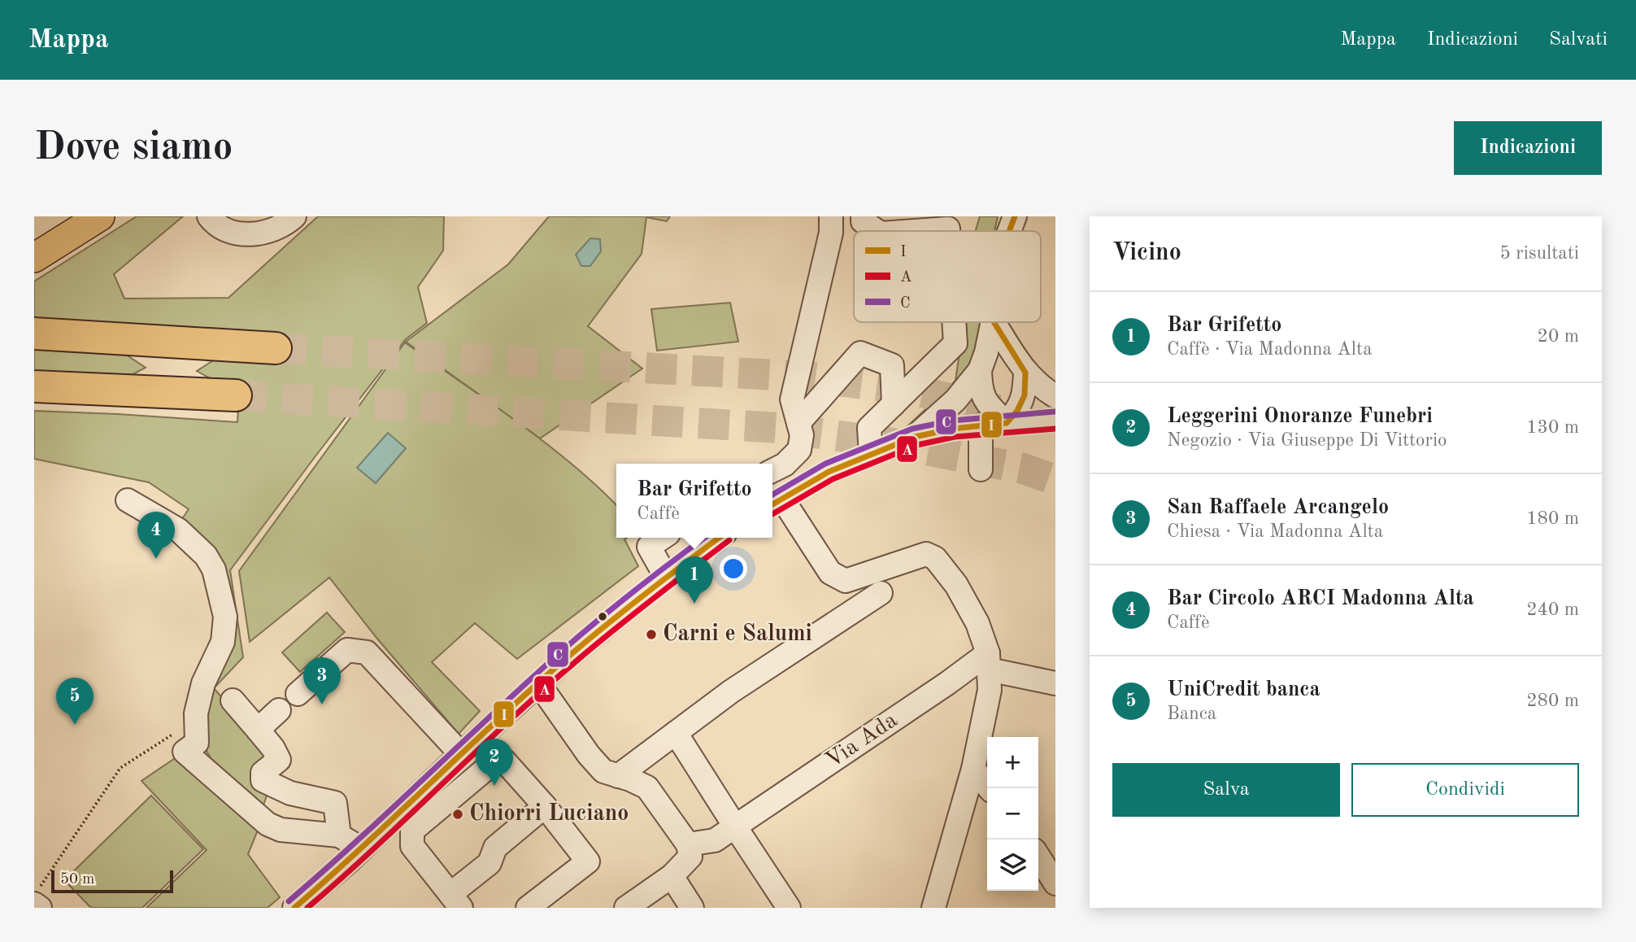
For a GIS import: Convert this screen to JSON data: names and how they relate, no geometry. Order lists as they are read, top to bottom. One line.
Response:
{"streets":{"street":["Via Ada"]},"places":["Carni e Salumi","Chiorri Luciano"],"lines":["transit line I","transit line C","transit line A"],"legend":["I","A","C"],"scale_bar":"50 m","page":{"header":"Mappa","nav":["Mappa","Indicazioni","Salvati"],"buttons":["Indicazioni",["Salva","Condividi"]],"title":"Dove siamo","heading":["Vicino","5 risultati"],"list":[{"mark":"1","name":"Bar Grifetto","note":"Caffè · Via Madonna Alta","value":"20 m"},{"mark":"2","name":"Leggerini Onoranze Funebri","note":"Negozio · Via Giuseppe Di Vittorio","value":"130 m"},{"mark":"3","name":"San Raffaele Arcangelo","note":"Chiesa · Via Madonna Alta","value":"180 m"},{"mark":"4","name":"Bar Circolo ARCI Madonna Alta","note":"Caffè","value":"240 m"},{"mark":"5","name":"UniCredit banca","note":"Banca","value":"280 m"}],"popup":["Bar Grifetto","Caffè"],"pins":["4","1","3","5","2"],"map_buttons":["+","−"],"scale":"50 m"}}
